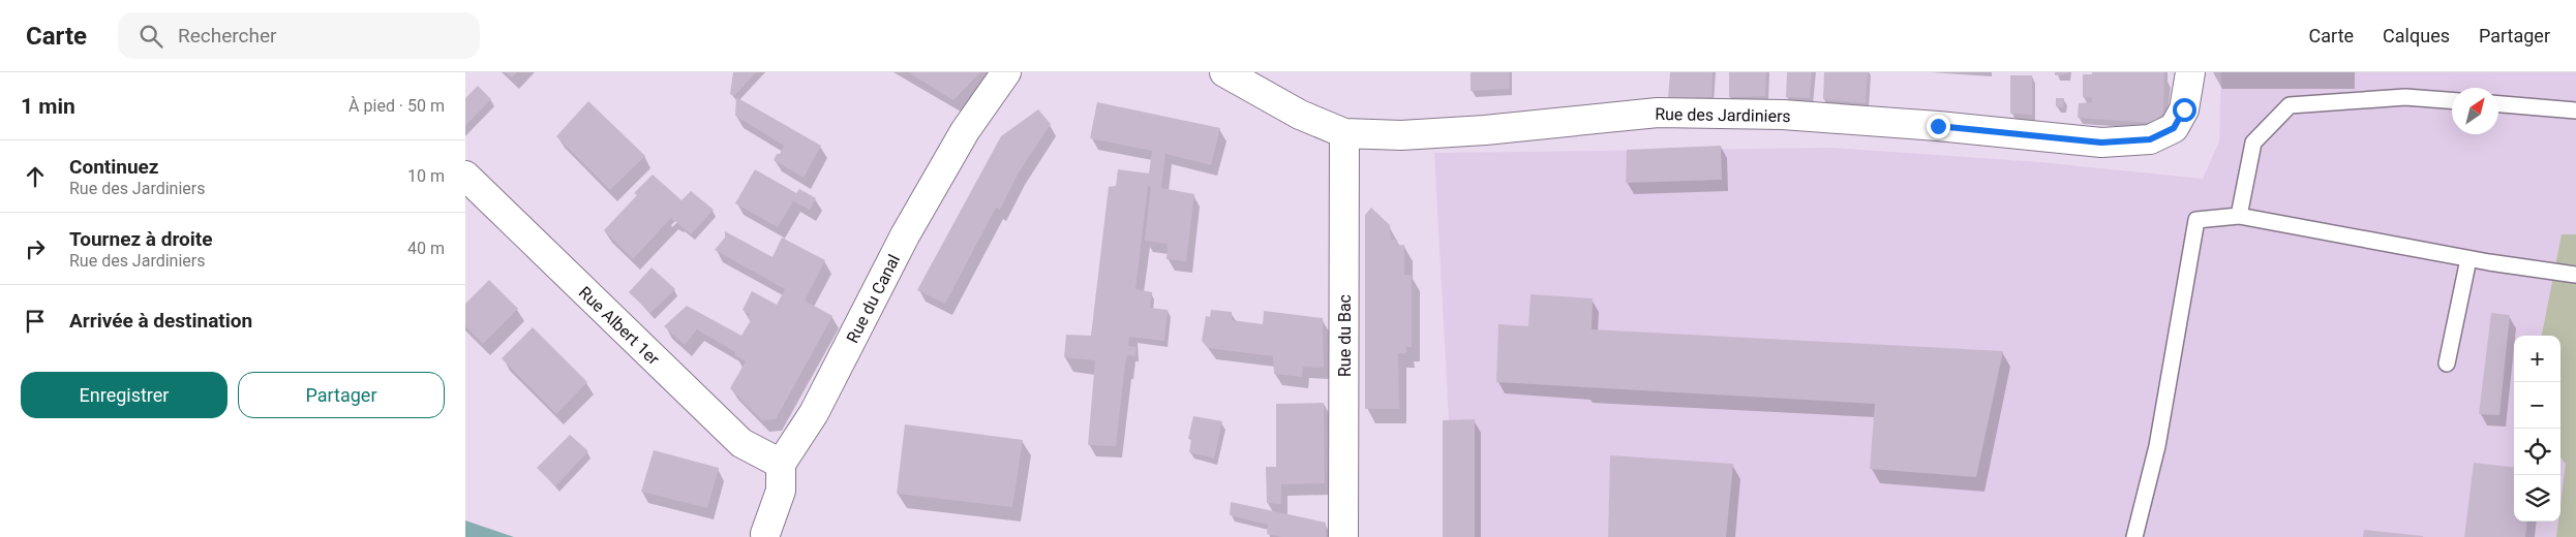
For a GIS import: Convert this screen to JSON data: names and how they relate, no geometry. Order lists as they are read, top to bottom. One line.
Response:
{"streets":{"street":["Rue des Jardiniers","Rue du Canal","Rue Albert 1er","Rue du Bac"]},"crossings":[["Rue des Jardiniers","Rue du Bac"],["Rue du Canal","Rue Albert 1er"]],"north":"top right","page":{"header":"Carte","search":"Rechercher","nav":["Carte","Calques","Partager"],"heading":["1 min","À pied · 50 m"],"list":[["Continuez","Rue des Jardiniers","10 m"],["Tournez à droite","Rue des Jardiniers","40 m"],"Arrivée à destination"],"map_buttons":["+","−"],"buttons":["Enregistrer","Partager"]}}
